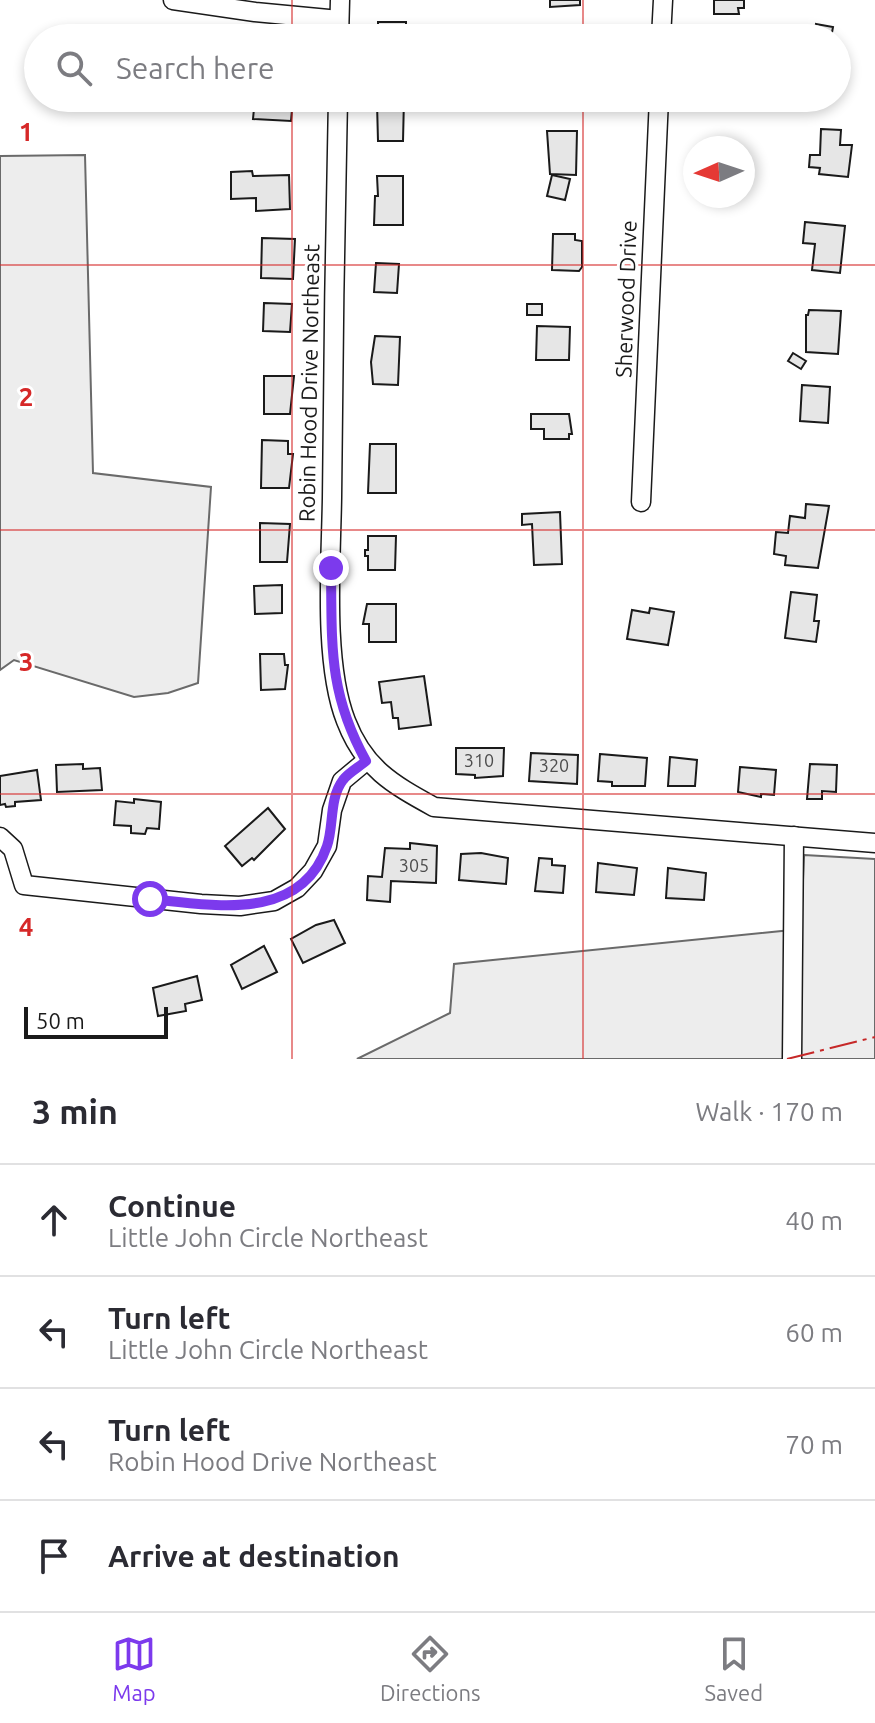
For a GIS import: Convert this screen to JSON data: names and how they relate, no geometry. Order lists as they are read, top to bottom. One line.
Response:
{"streets":{"street":["Sherwood Drive","Robin Hood Drive Northeast"]},"house_numbers":["310","320","305"],"scale_bar":"50 m","north":"left","page":{"search":"Search here","scale":"50 m","heading":["3 min","Walk · 170 m"],"list":[["Continue","Little John Circle Northeast","40 m"],["Turn left","Little John Circle Northeast","60 m"],["Turn left","Robin Hood Drive Northeast","70 m"],"Arrive at destination"],"nav":["Map","Directions","Saved"]},"grid":{"rows":["1","2","3","4"]}}
